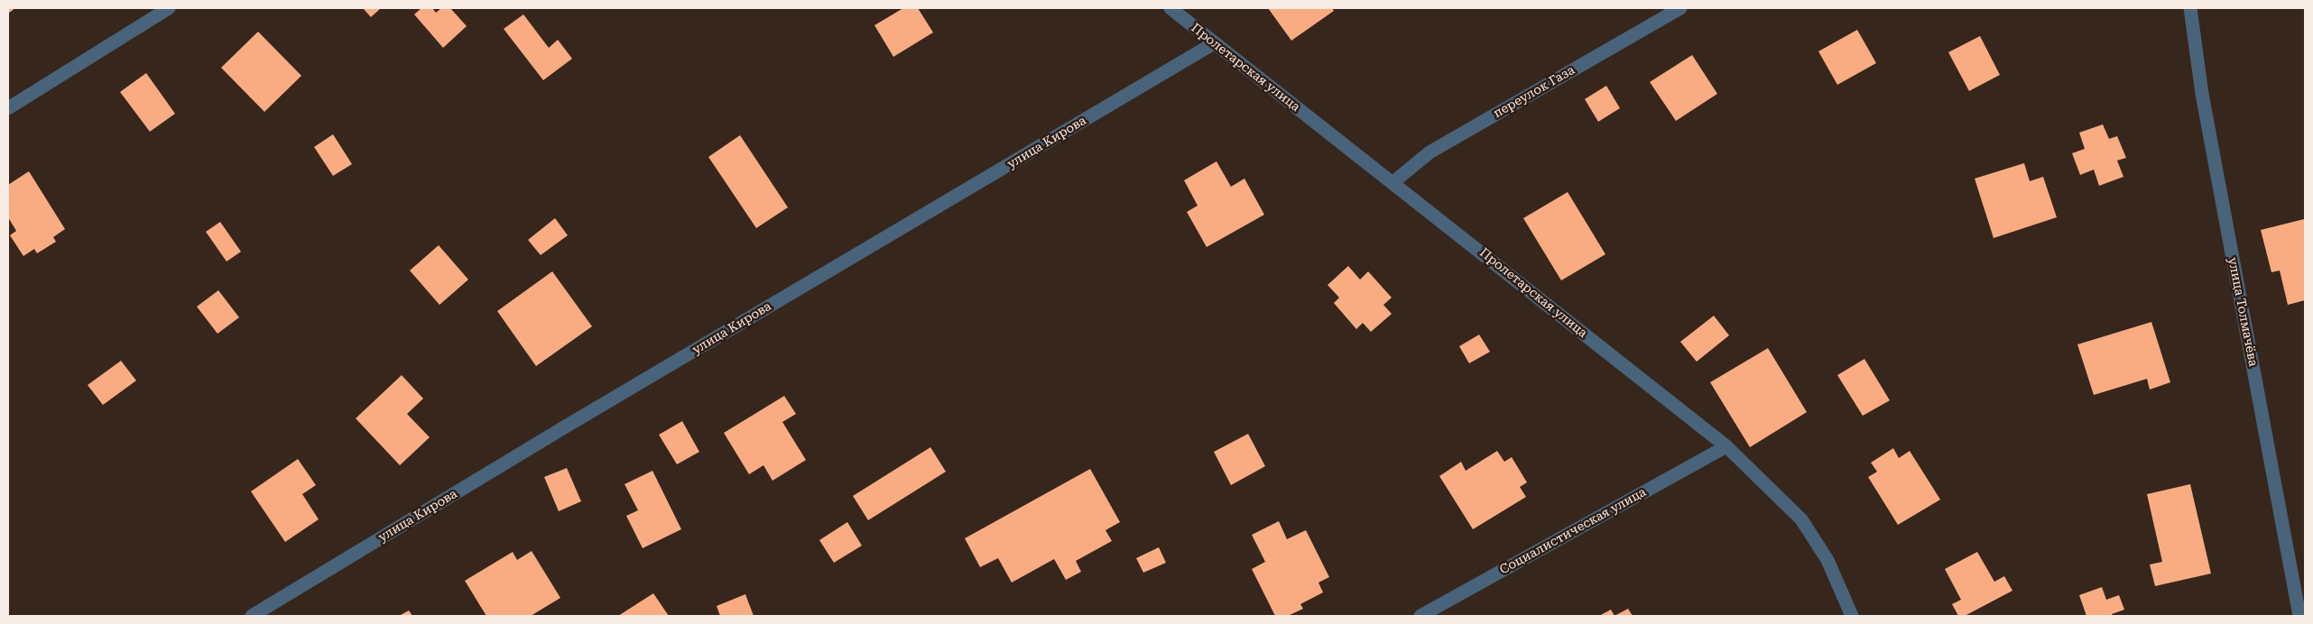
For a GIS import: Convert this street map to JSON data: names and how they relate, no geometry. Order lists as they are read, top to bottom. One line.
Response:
{"streets":{"street":["Пролетарская улица","переулок Газа","улица Кирова","улица Толмачёва","Социалистическая улица"]},"crossings":[["Пролетарская улица","переулок Газа"],["Пролетарская улица","улица Кирова"],["Пролетарская улица","Социалистическая улица"]]}
